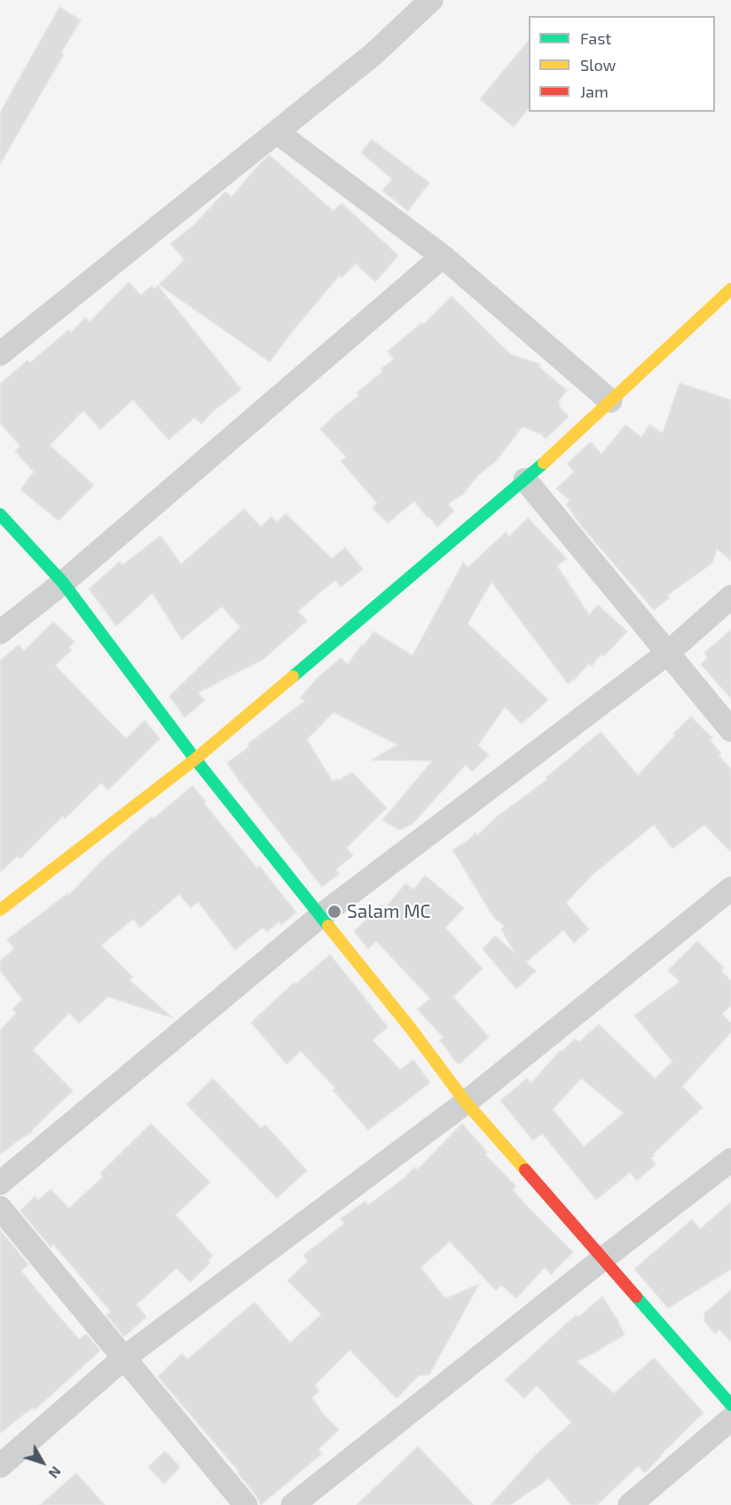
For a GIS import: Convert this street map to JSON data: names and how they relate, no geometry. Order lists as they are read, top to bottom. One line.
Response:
{"places":["Salam MC"],"legend":["Fast","Slow","Jam"],"north":"bottom right"}
